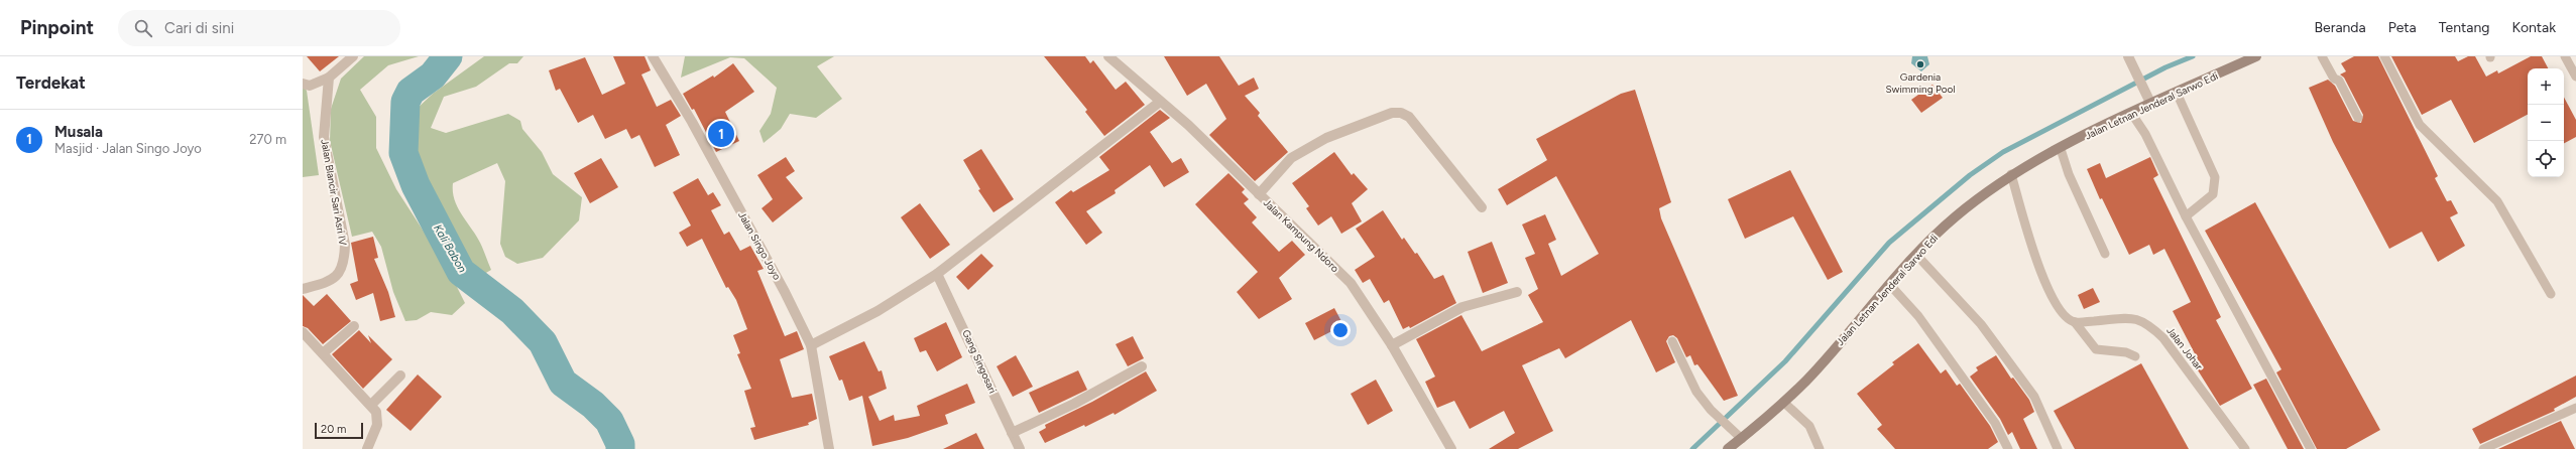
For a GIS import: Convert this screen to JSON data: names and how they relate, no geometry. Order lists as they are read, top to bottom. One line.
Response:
{"streets":{"main road":["Jalan Letnan Jenderal Sarwo Edi"],"street":["Jalan Blancir Sari Asri IV","Jalan Kampung Ndoro","Jalan Singo Joyo","Gang Singosari"],"lane":["Jalan Johar"]},"water":["Kali Babon"],"places":["Gardenia Swimming Pool"],"scale_bar":"20 m","page":{"header":"Pinpoint","search":"Cari di sini","nav":["Beranda","Peta","Tentang","Kontak"],"heading":"Terdekat","map_buttons":["+","−"],"list":[{"mark":"1","name":"Musala","note":"Masjid · Jalan Singo Joyo","value":"270 m"}],"pins":"1","scale":"20 m"}}
